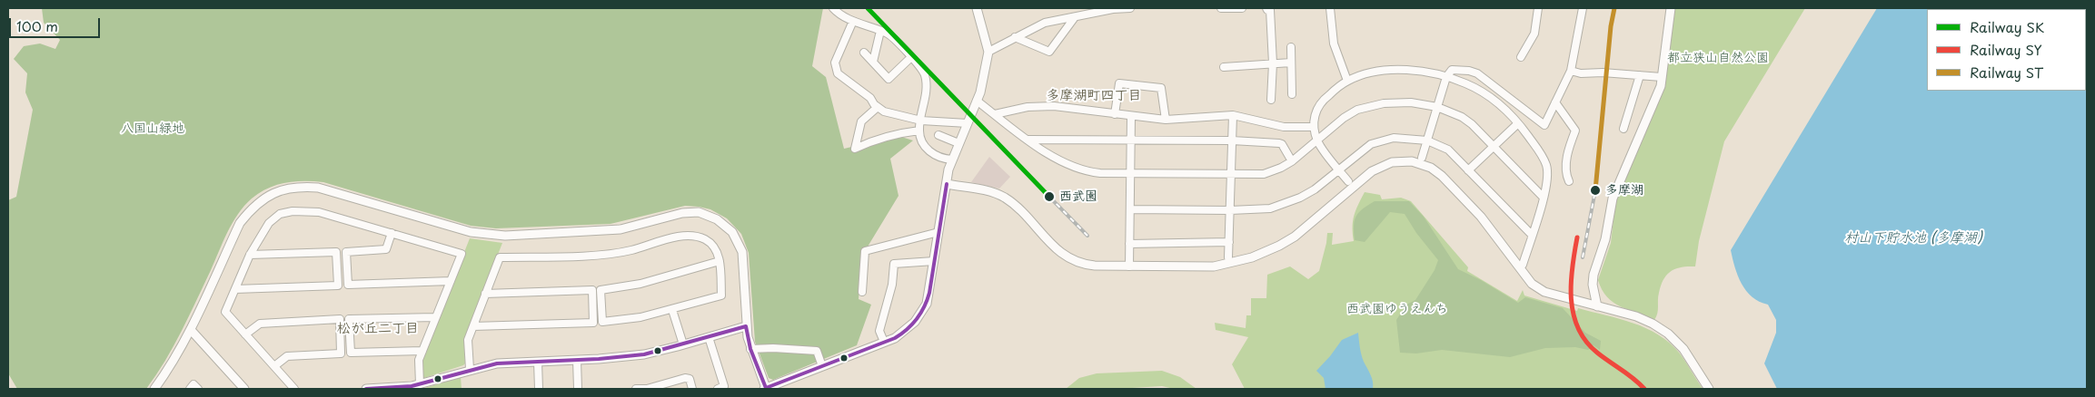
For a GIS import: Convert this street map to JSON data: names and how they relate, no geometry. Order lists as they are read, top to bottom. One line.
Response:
{"districts":["多摩湖町四丁目","松が丘二丁目"],"water":["村山下貯水池 (多摩湖)"],"parks":["都立狭山自然公園","八国山緑地","西武園ゆうえんち"],"places":["多摩湖","西武園"],"lines":["rail line SK","rail line ST","rail line SY"],"legend":["Railway SK","Railway SY","Railway ST"],"scale_bar":"100 m"}
